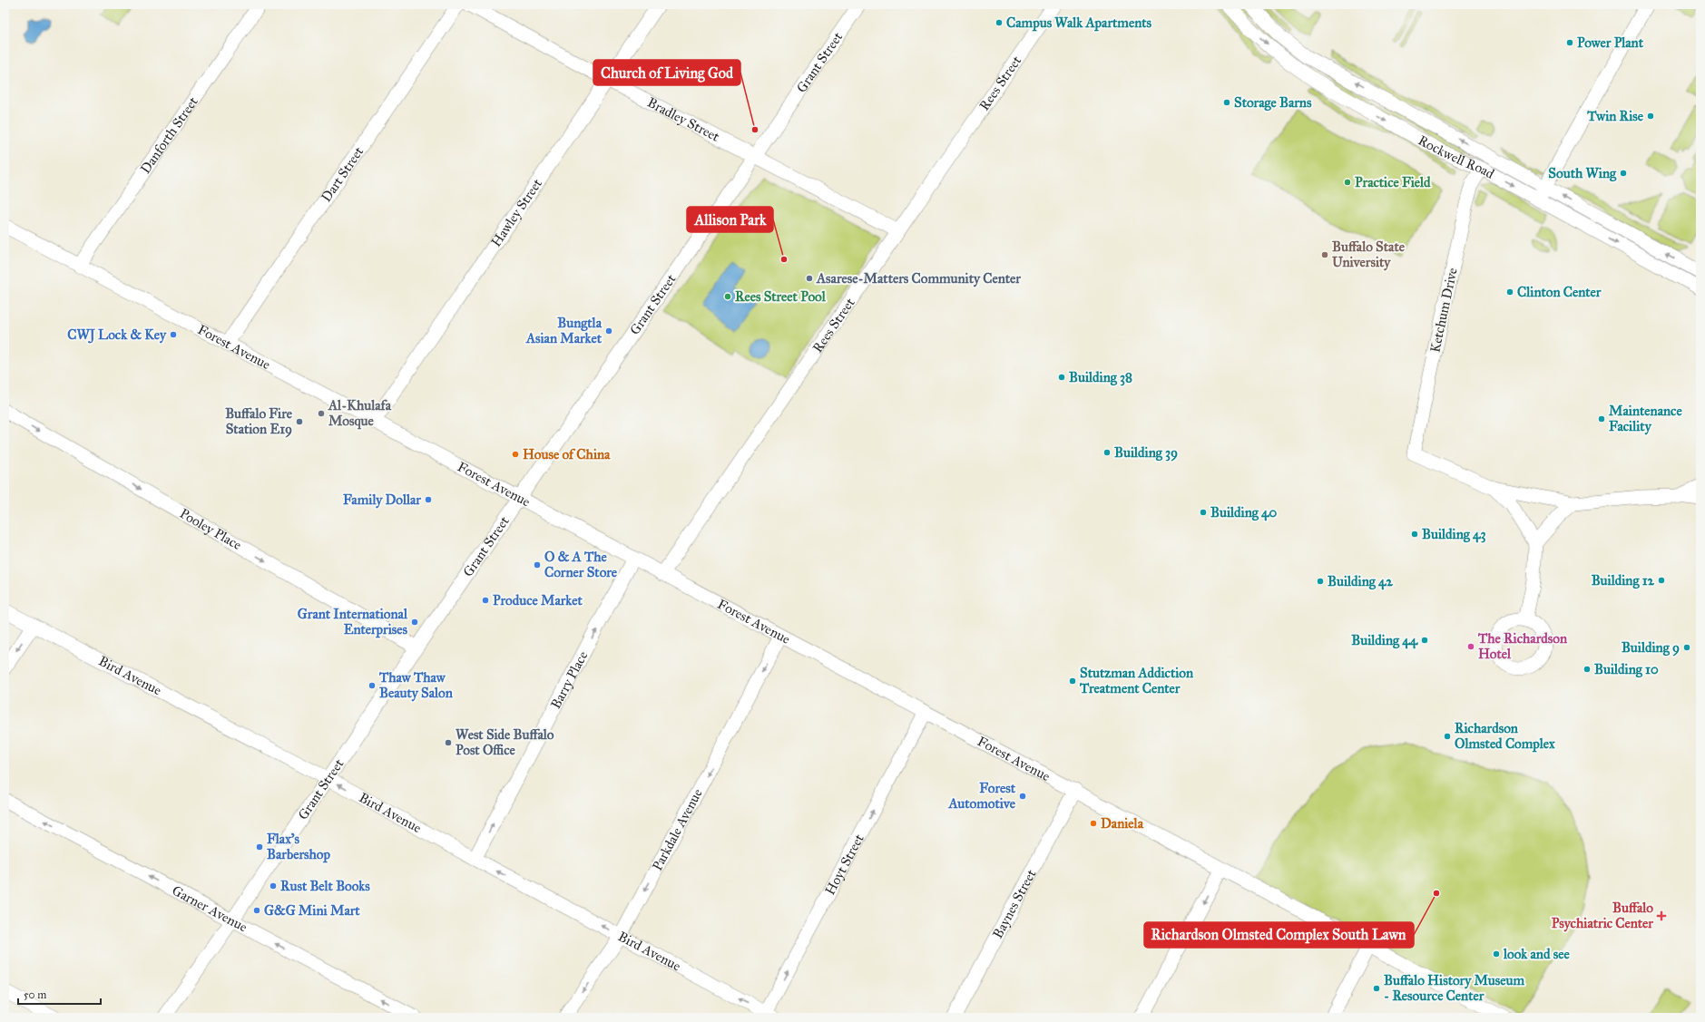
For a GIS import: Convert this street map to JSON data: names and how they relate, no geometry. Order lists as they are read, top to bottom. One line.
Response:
{"streets":{"street":["Grant Street","Rees Street","Bradley Street","Danforth Street","Rockwell Road","Dart Street","Hawley Street","Ketchum Drive","Forest Avenue","Pooley Place","Bird Avenue","Barry Place","Parkdale Avenue","Hoyt Street","Baynes Street","Garner Avenue"]},"crossings":[["Grant Street","Bradley Street"],["Grant Street","Forest Avenue"],["Grant Street","Pooley Place"],["Grant Street","Bird Avenue"],["Grant Street","Garner Avenue"],["Rees Street","Bradley Street"],["Rees Street","Forest Avenue"],["Bradley Street","Hawley Street"],["Danforth Street","Forest Avenue"],["Rockwell Road","Ketchum Drive"],["Dart Street","Forest Avenue"],["Hawley Street","Forest Avenue"],["Forest Avenue","Barry Place"],["Forest Avenue","Parkdale Avenue"],["Forest Avenue","Hoyt Street"],["Forest Avenue","Baynes Street"],["Bird Avenue","Barry Place"],["Bird Avenue","Parkdale Avenue"],["Bird Avenue","Hoyt Street"]],"one_way":["Pooley Place","Bird Avenue","Barry Place","Parkdale Avenue","Hoyt Street","Garner Avenue"],"places":{"other":["Campus Walk Apartments","Power Plant","Storage Barns","Twin Rise","Church of Living God","South Wing","Practice Field","Buffalo State University","Allison Park","Asarese-Matters Community Center","Clinton Center","Rees Street Pool","Bungtla Asian Market","CWJ Lock & Key","Building 38","Al-Khulafa Mosque","Maintenance Facility","Buffalo Fire Station E19","Building 39","House of China","Family Dollar","Building 40","Building 43","O & A The Corner Store","Building 12","Building 42","Produce Market","Grant International Enterprises","Building 44","The Richardson Hotel","Building 9","Building 10","Stutzman Addiction Treatment Center","Thaw Thaw Beauty Salon","Richardson Olmsted Complex","West Side Buffalo Post Office","Forest Automotive","Daniela","Flax's Barbershop","Rust Belt Books","Richardson Olmsted Complex South Lawn","G&G Mini Mart","look and see","Buffalo History Museum - Resource Center"],"health":["Buffalo Psychiatric Center"]},"scale_bar":"50 m"}
